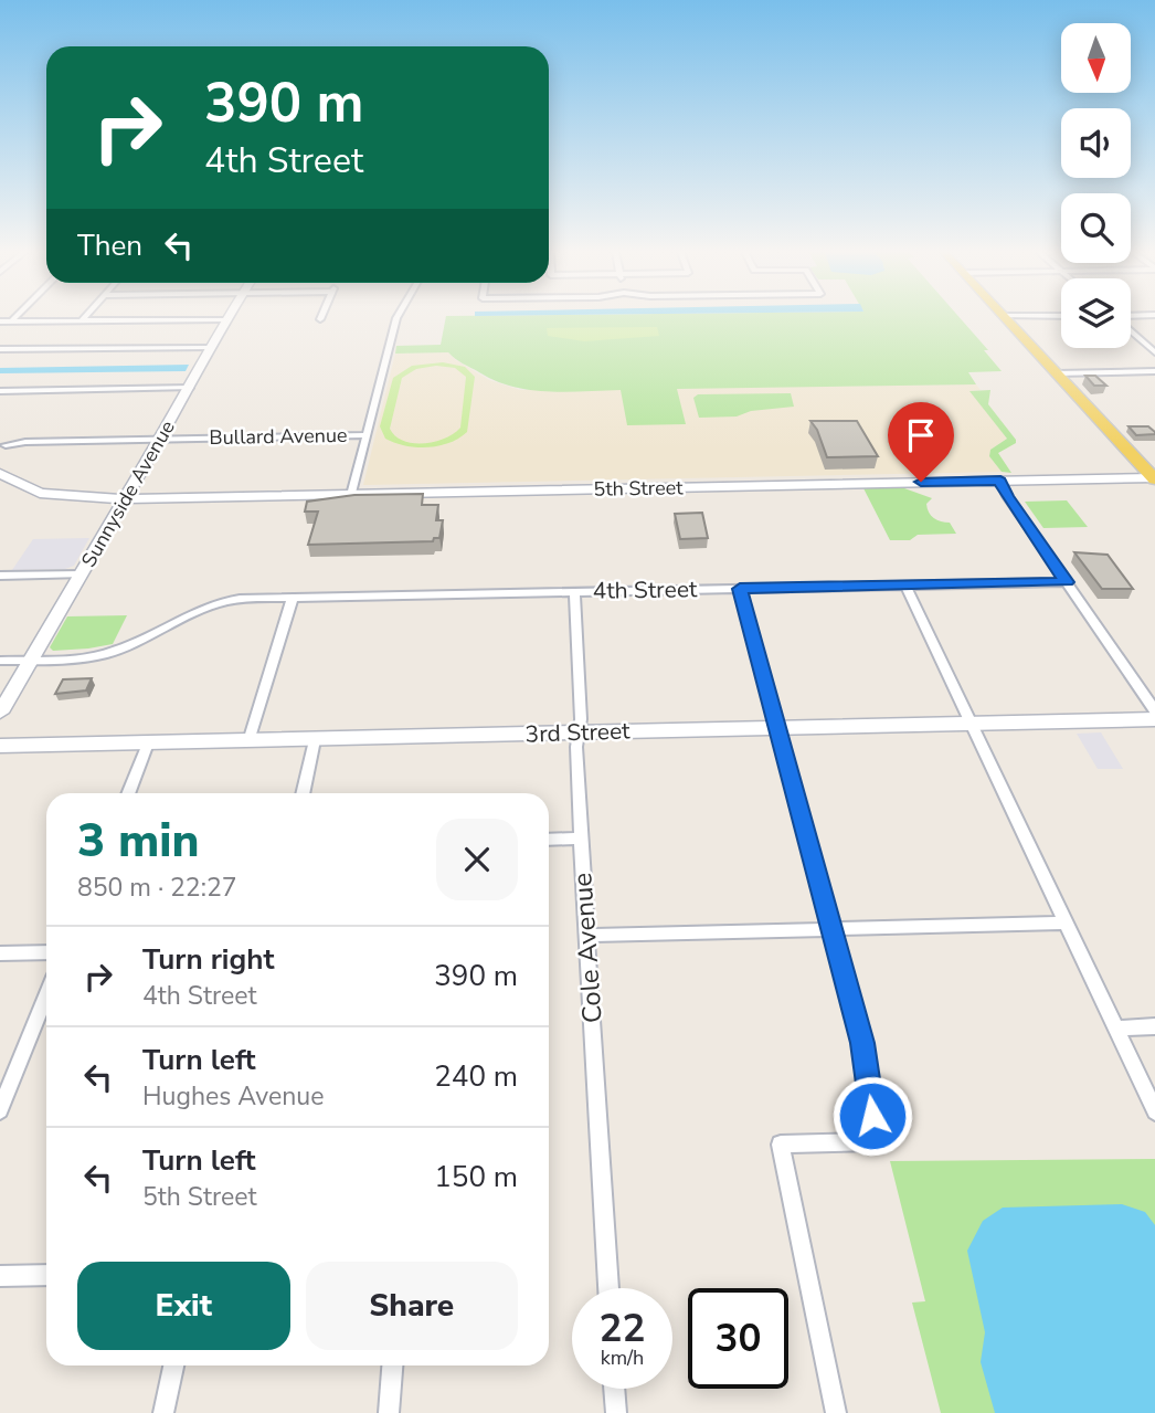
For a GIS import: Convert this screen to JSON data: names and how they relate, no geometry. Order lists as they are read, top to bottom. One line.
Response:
{"streets":{"main road":["5th Street","Sunnyside Avenue","3rd Street"],"street":["Bullard Avenue","4th Street","Cole Avenue"]},"crossings":[["Bullard Avenue","Sunnyside Avenue"],["5th Street","Sunnyside Avenue"],["Sunnyside Avenue","4th Street"],["4th Street","Cole Avenue"],["3rd Street","Cole Avenue"]],"north":"bottom","page":{"turn":["390 m","4th Street"],"then":"Then","heading":["3 min","850 m · 22:27"],"list":[{"name":"Turn right","note":"4th Street","value":"390 m"},{"name":"Turn left","note":"Hughes Avenue","value":"240 m"},{"name":"Turn left","note":"5th Street","value":"150 m"}],"buttons":["Exit","Share"],"speed":"22 km/h","limit":"30"}}
